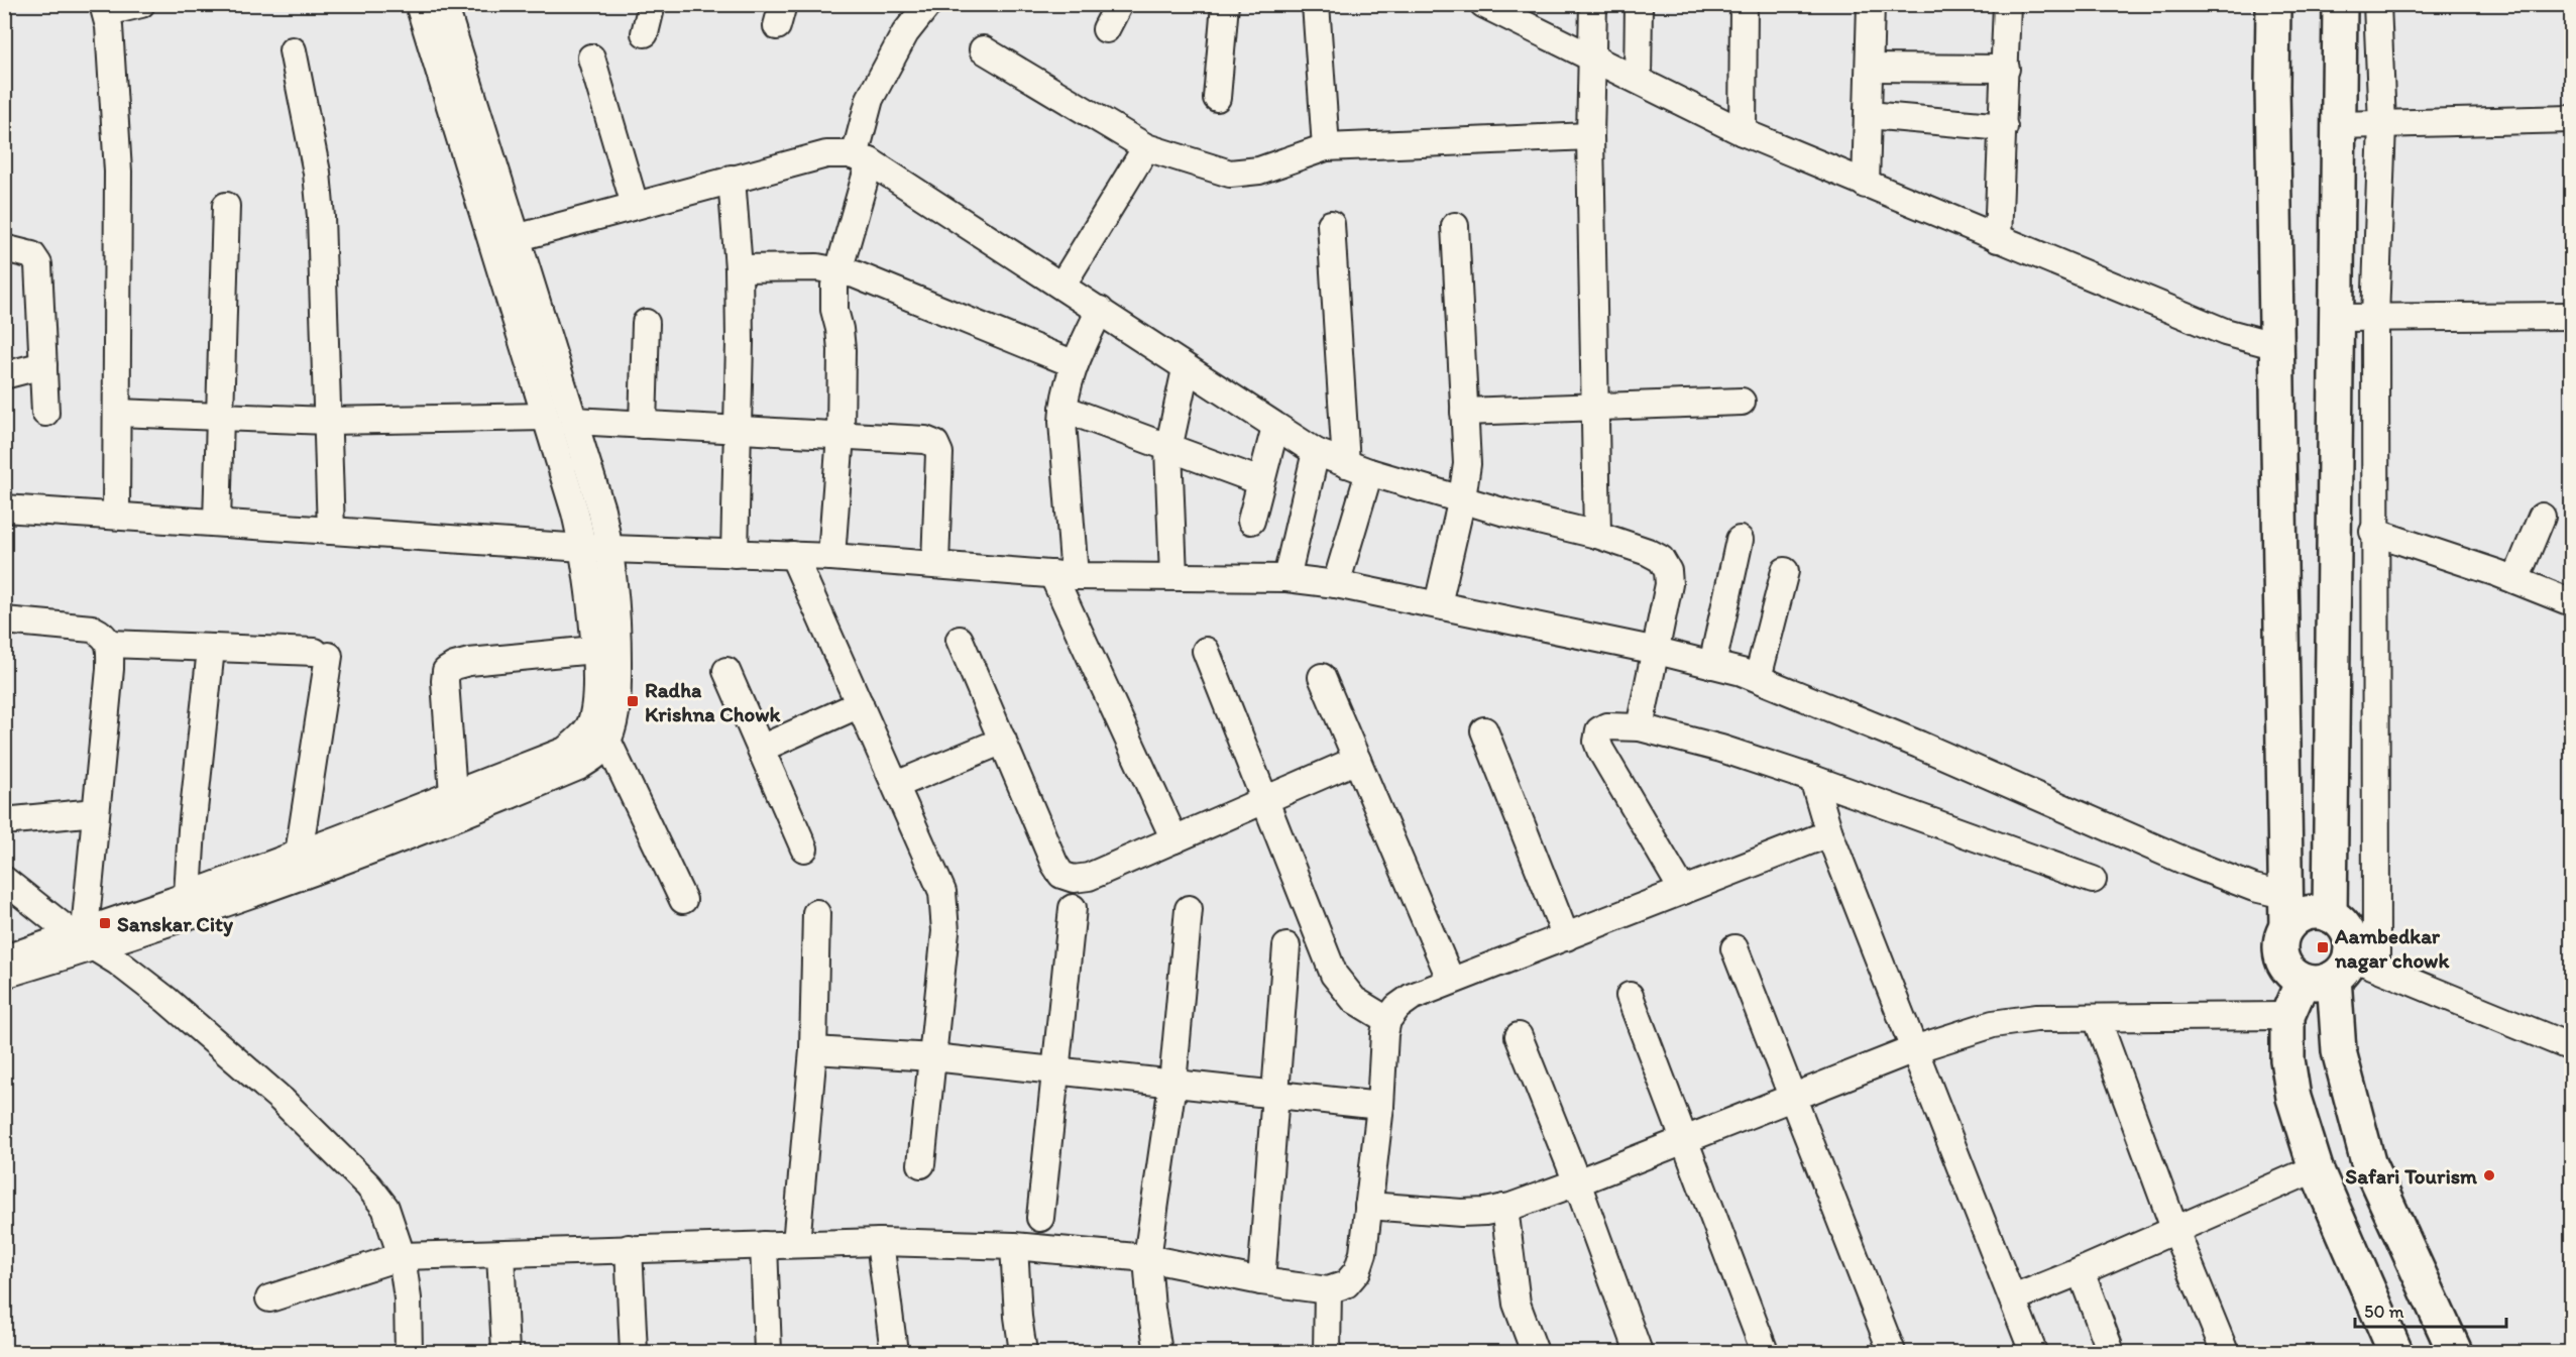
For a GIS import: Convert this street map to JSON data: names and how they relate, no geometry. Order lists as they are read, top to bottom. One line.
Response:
{"places":{"transit":["Radha Krishna Chowk","Sanskar City","Aambedkar nagar chowk"],"other":["Safari Tourism"]},"scale_bar":"50 m"}
